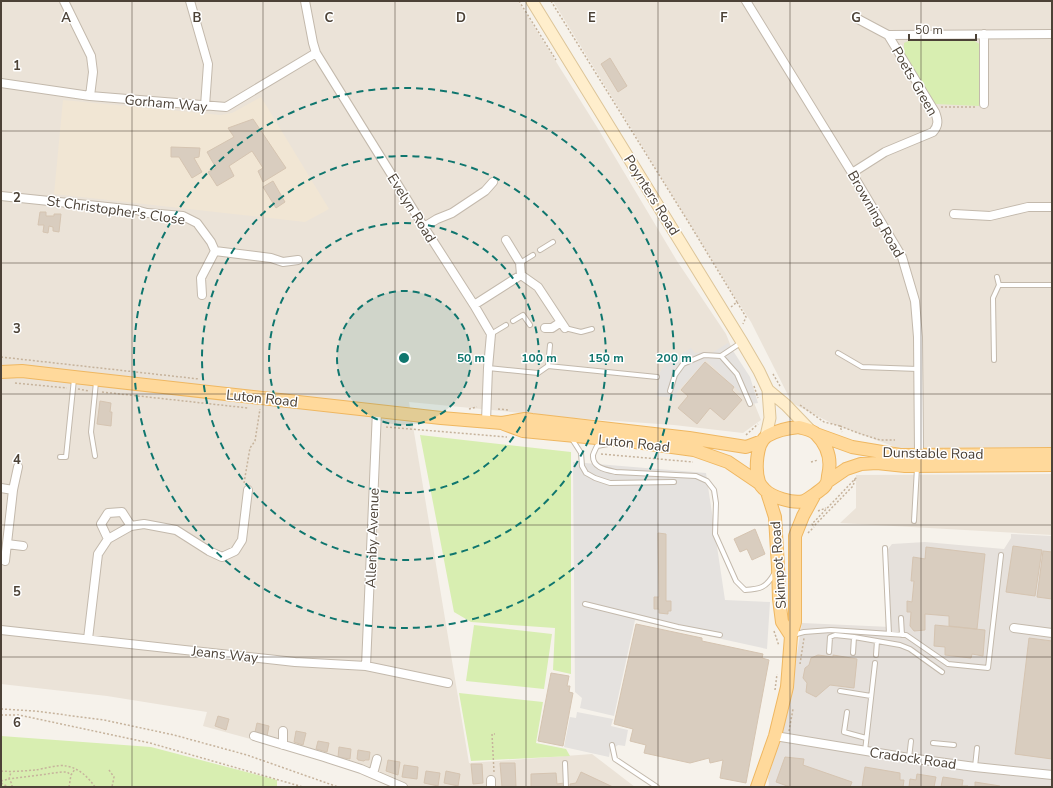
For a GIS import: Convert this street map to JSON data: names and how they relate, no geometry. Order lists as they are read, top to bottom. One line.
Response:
{"streets":{"main road":["Luton Road","Dunstable Road","Skimpot Road"],"street":["Poets Green","Gorham Way","Poynters Road","Evelyn Road","St Christopher's Close","Browning Road","Allenby Avenue","Jeans Way","Cradock Road"]},"crossings":[["Poets Green","Browning Road"],["Gorham Way","Evelyn Road"],["Poynters Road","Luton Road"],["Poynters Road","Dunstable Road"],["Poynters Road","Skimpot Road"],["Browning Road","Dunstable Road"],["Luton Road","Dunstable Road"],["Luton Road","Allenby Avenue"],["Luton Road","Skimpot Road"],["Dunstable Road","Skimpot Road"],["Allenby Avenue","Jeans Way"],["Skimpot Road","Cradock Road"]],"scale_bar":"50 m","grid":{"columns":["A","B","C","D","E","F","G"],"rows":["1","2","3","4","5","6"]},"rings":["50 m","100 m","150 m","200 m"]}
